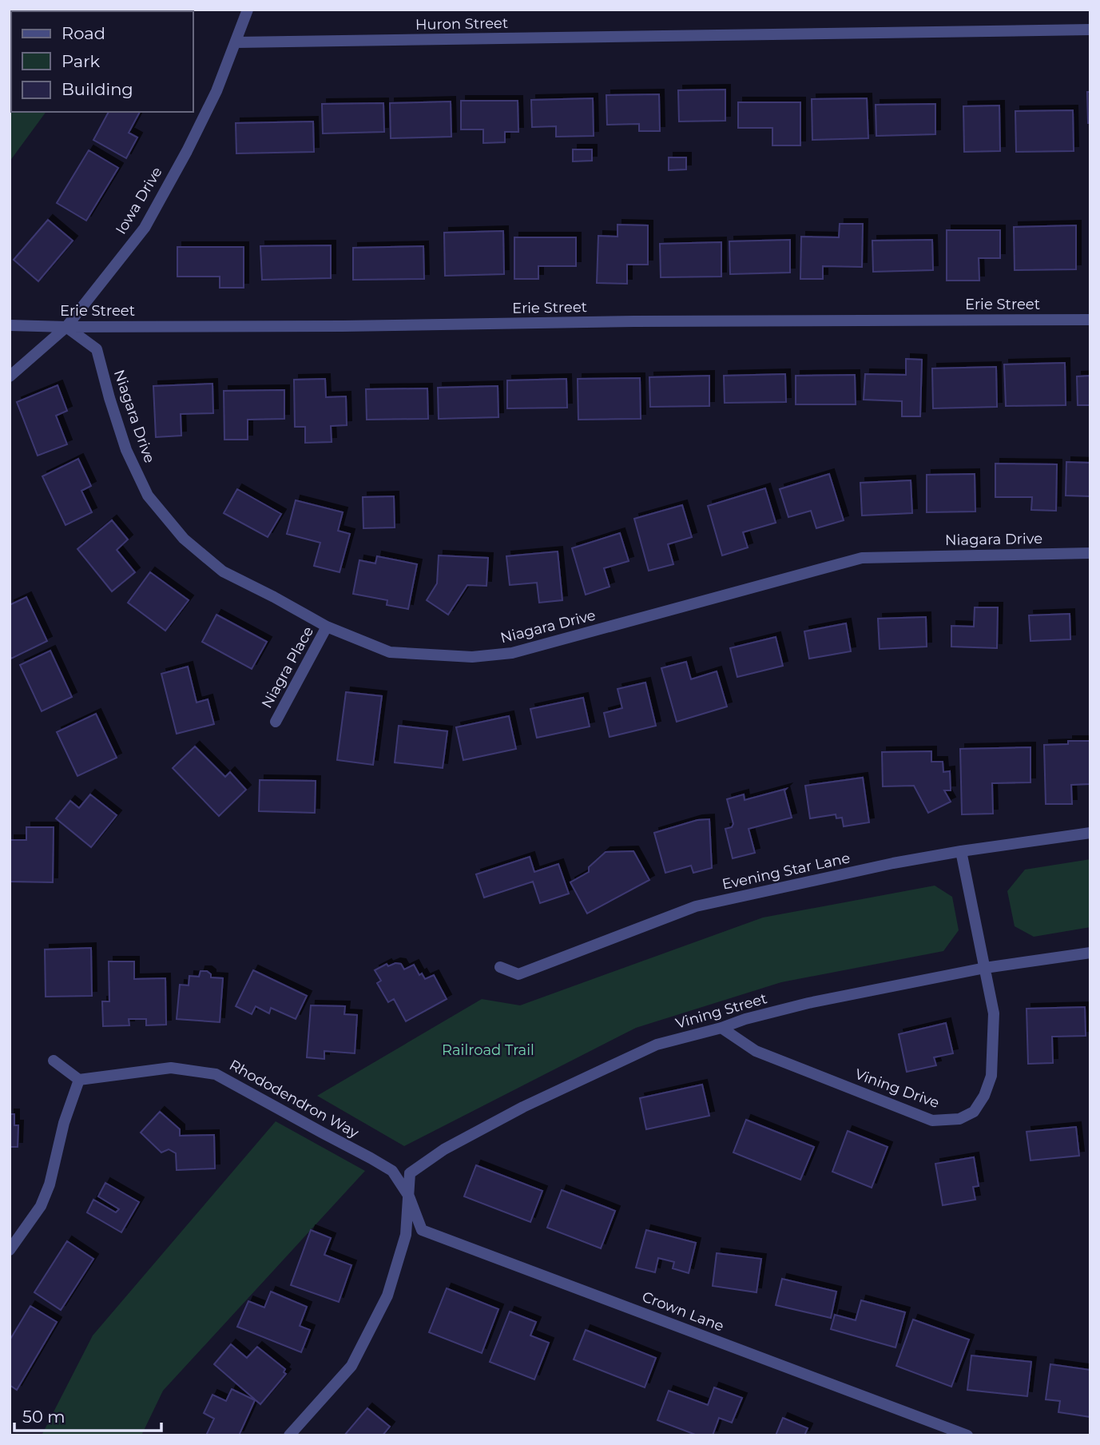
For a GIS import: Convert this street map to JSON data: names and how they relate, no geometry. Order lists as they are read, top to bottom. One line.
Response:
{"streets":{"street":["Huron Street","Iowa Drive","Erie Street","Niagara Drive","Niagra Place","Evening Star Lane","Vining Street","Vining Drive","Rhododendron Way","Crown Lane"]},"crossings":[["Huron Street","Iowa Drive"],["Iowa Drive","Erie Street"],["Iowa Drive","Niagara Drive"],["Erie Street","Niagara Drive"],["Niagara Drive","Niagra Place"],["Evening Star Lane","Vining Drive"],["Vining Street","Vining Drive"],["Vining Street","Rhododendron Way"],["Vining Street","Crown Lane"],["Rhododendron Way","Crown Lane"]],"parks":["Railroad Trail"],"legend":["Road","Park","Building"],"scale_bar":"50 m"}
